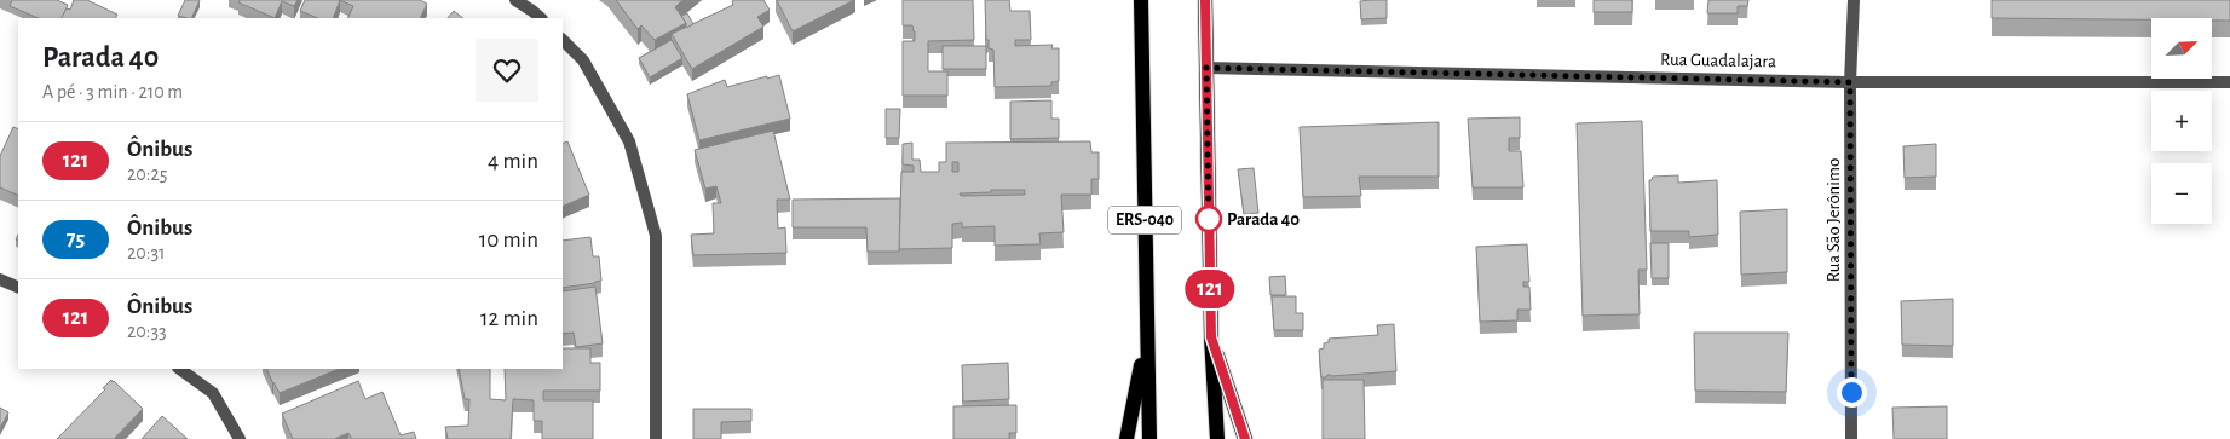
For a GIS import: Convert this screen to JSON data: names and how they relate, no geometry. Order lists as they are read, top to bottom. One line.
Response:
{"streets":{"main road":["ERS-040"],"street":["Rua Guadalajara","Rua São Jerônimo"]},"crossings":[["Rua Guadalajara","Rua São Jerônimo"]],"places":["Parada 40"],"lines":["bus line 121"],"north":"top right","page":{"on_map":"121","map_buttons":["+","−"],"heading":["Parada 40","A pé · 3 min · 210 m"],"list":[{"mark":"121","name":"Ônibus","note":"20:25","value":"4 min"},{"mark":"75","name":"Ônibus","note":"20:31","value":"10 min"},{"mark":"121","name":"Ônibus","note":"20:33","value":"12 min"}]}}
